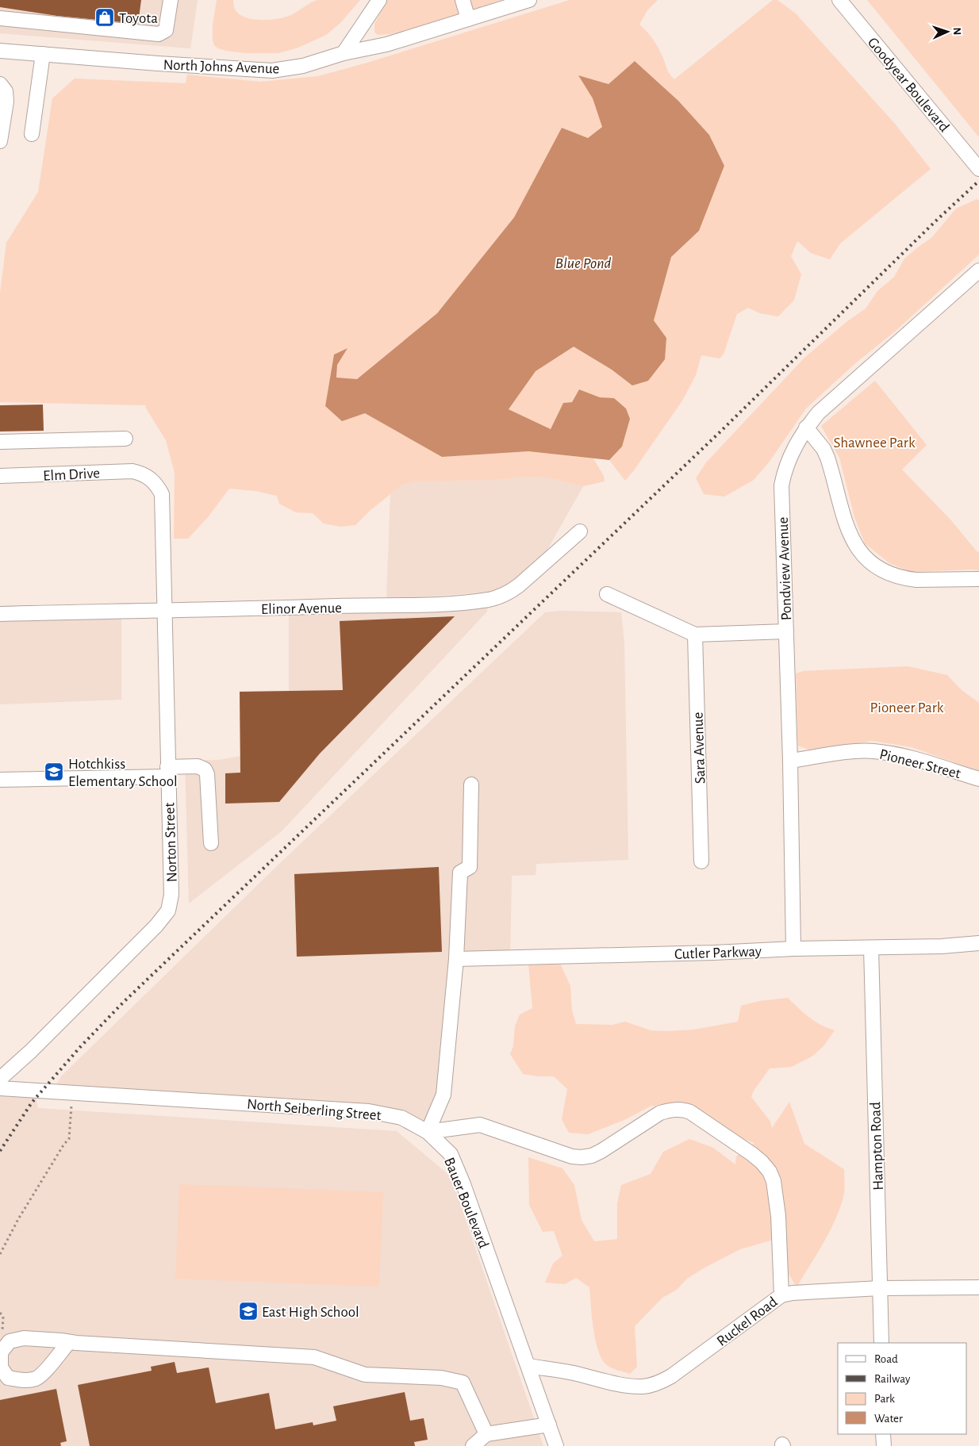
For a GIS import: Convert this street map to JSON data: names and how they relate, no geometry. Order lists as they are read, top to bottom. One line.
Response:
{"streets":{"street":["North Johns Avenue","Goodyear Boulevard","Elm Drive","Pondview Avenue","Elinor Avenue","Sara Avenue","Pioneer Street","Norton Street","Cutler Parkway","North Seiberling Street","Hampton Road","Bauer Boulevard","Ruckel Road"]},"crossings":[["Elm Drive","Norton Street"],["Pondview Avenue","Pioneer Street"],["Pondview Avenue","Cutler Parkway"],["Elinor Avenue","Norton Street"],["Cutler Parkway","Hampton Road"],["North Seiberling Street","Bauer Boulevard"],["Hampton Road","Ruckel Road"],["Bauer Boulevard","Ruckel Road"]],"water":["Blue Pond"],"parks":["Shawnee Park","Pioneer Park"],"places":{"shop":["Toyota"],"school or university":["Hotchkiss Elementary School","East High School"]},"legend":["Road","Railway","Park","Water"],"north":"right"}
